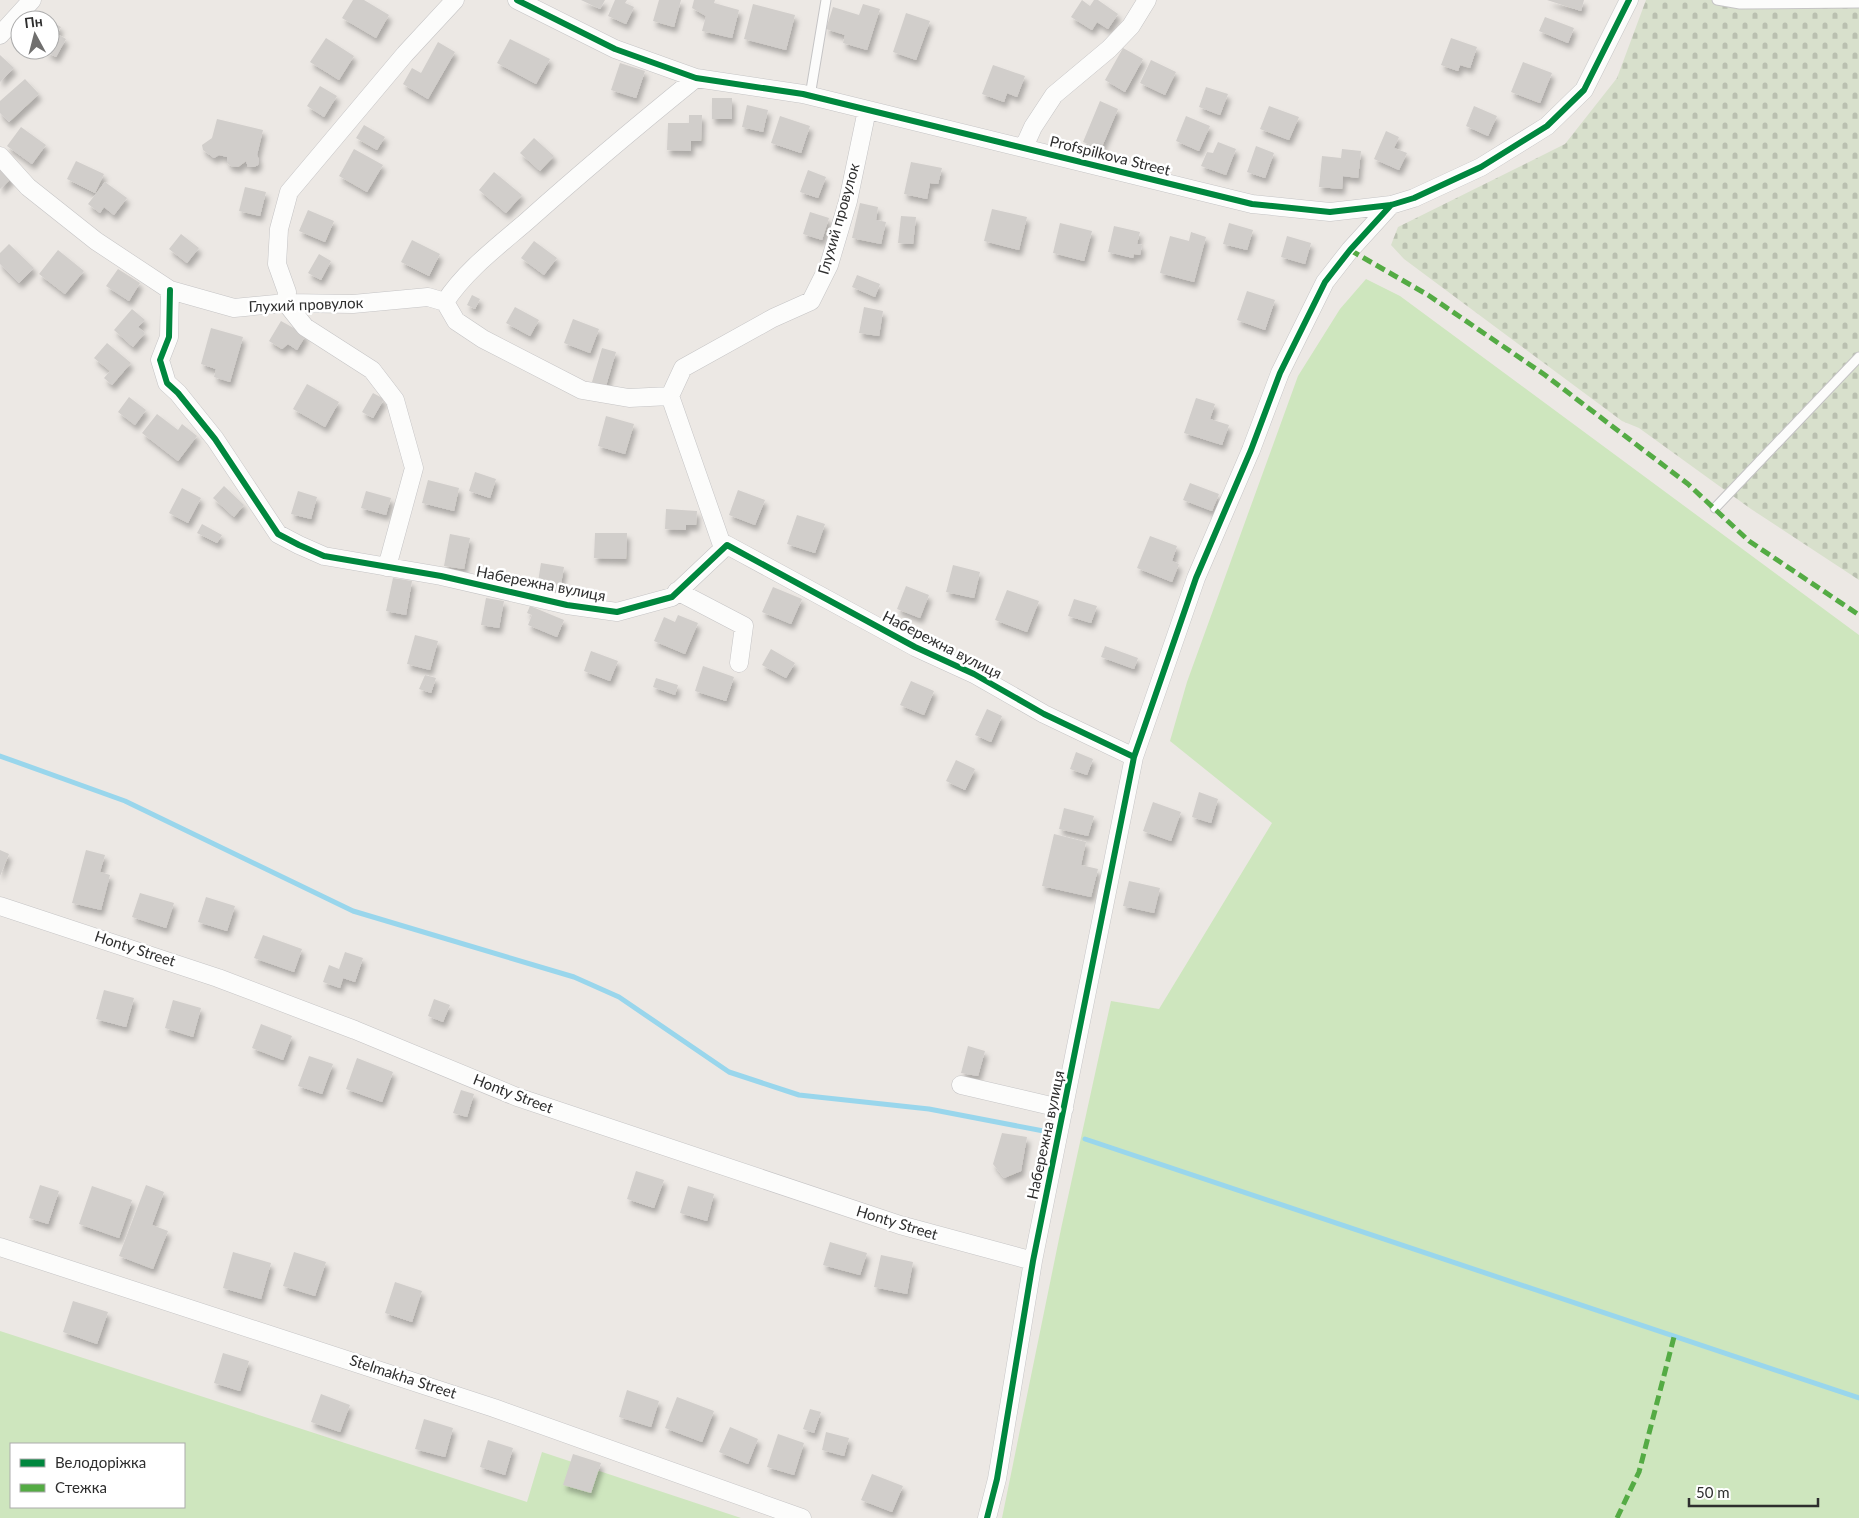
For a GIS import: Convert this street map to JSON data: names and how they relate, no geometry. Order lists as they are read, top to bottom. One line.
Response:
{"streets":{"street":["Profspilkova Street","Глухий провулок","Набережна вулиця","Honty Street","Stelmakha Street"]},"crossings":[["Profspilkova Street","Глухий провулок"],["Profspilkova Street","Набережна вулиця"],["Глухий провулок","Набережна вулиця"],["Набережна вулиця","Honty Street"]],"legend":["Велодоріжка","Стежка"],"scale_bar":"50 m","north":"top"}
